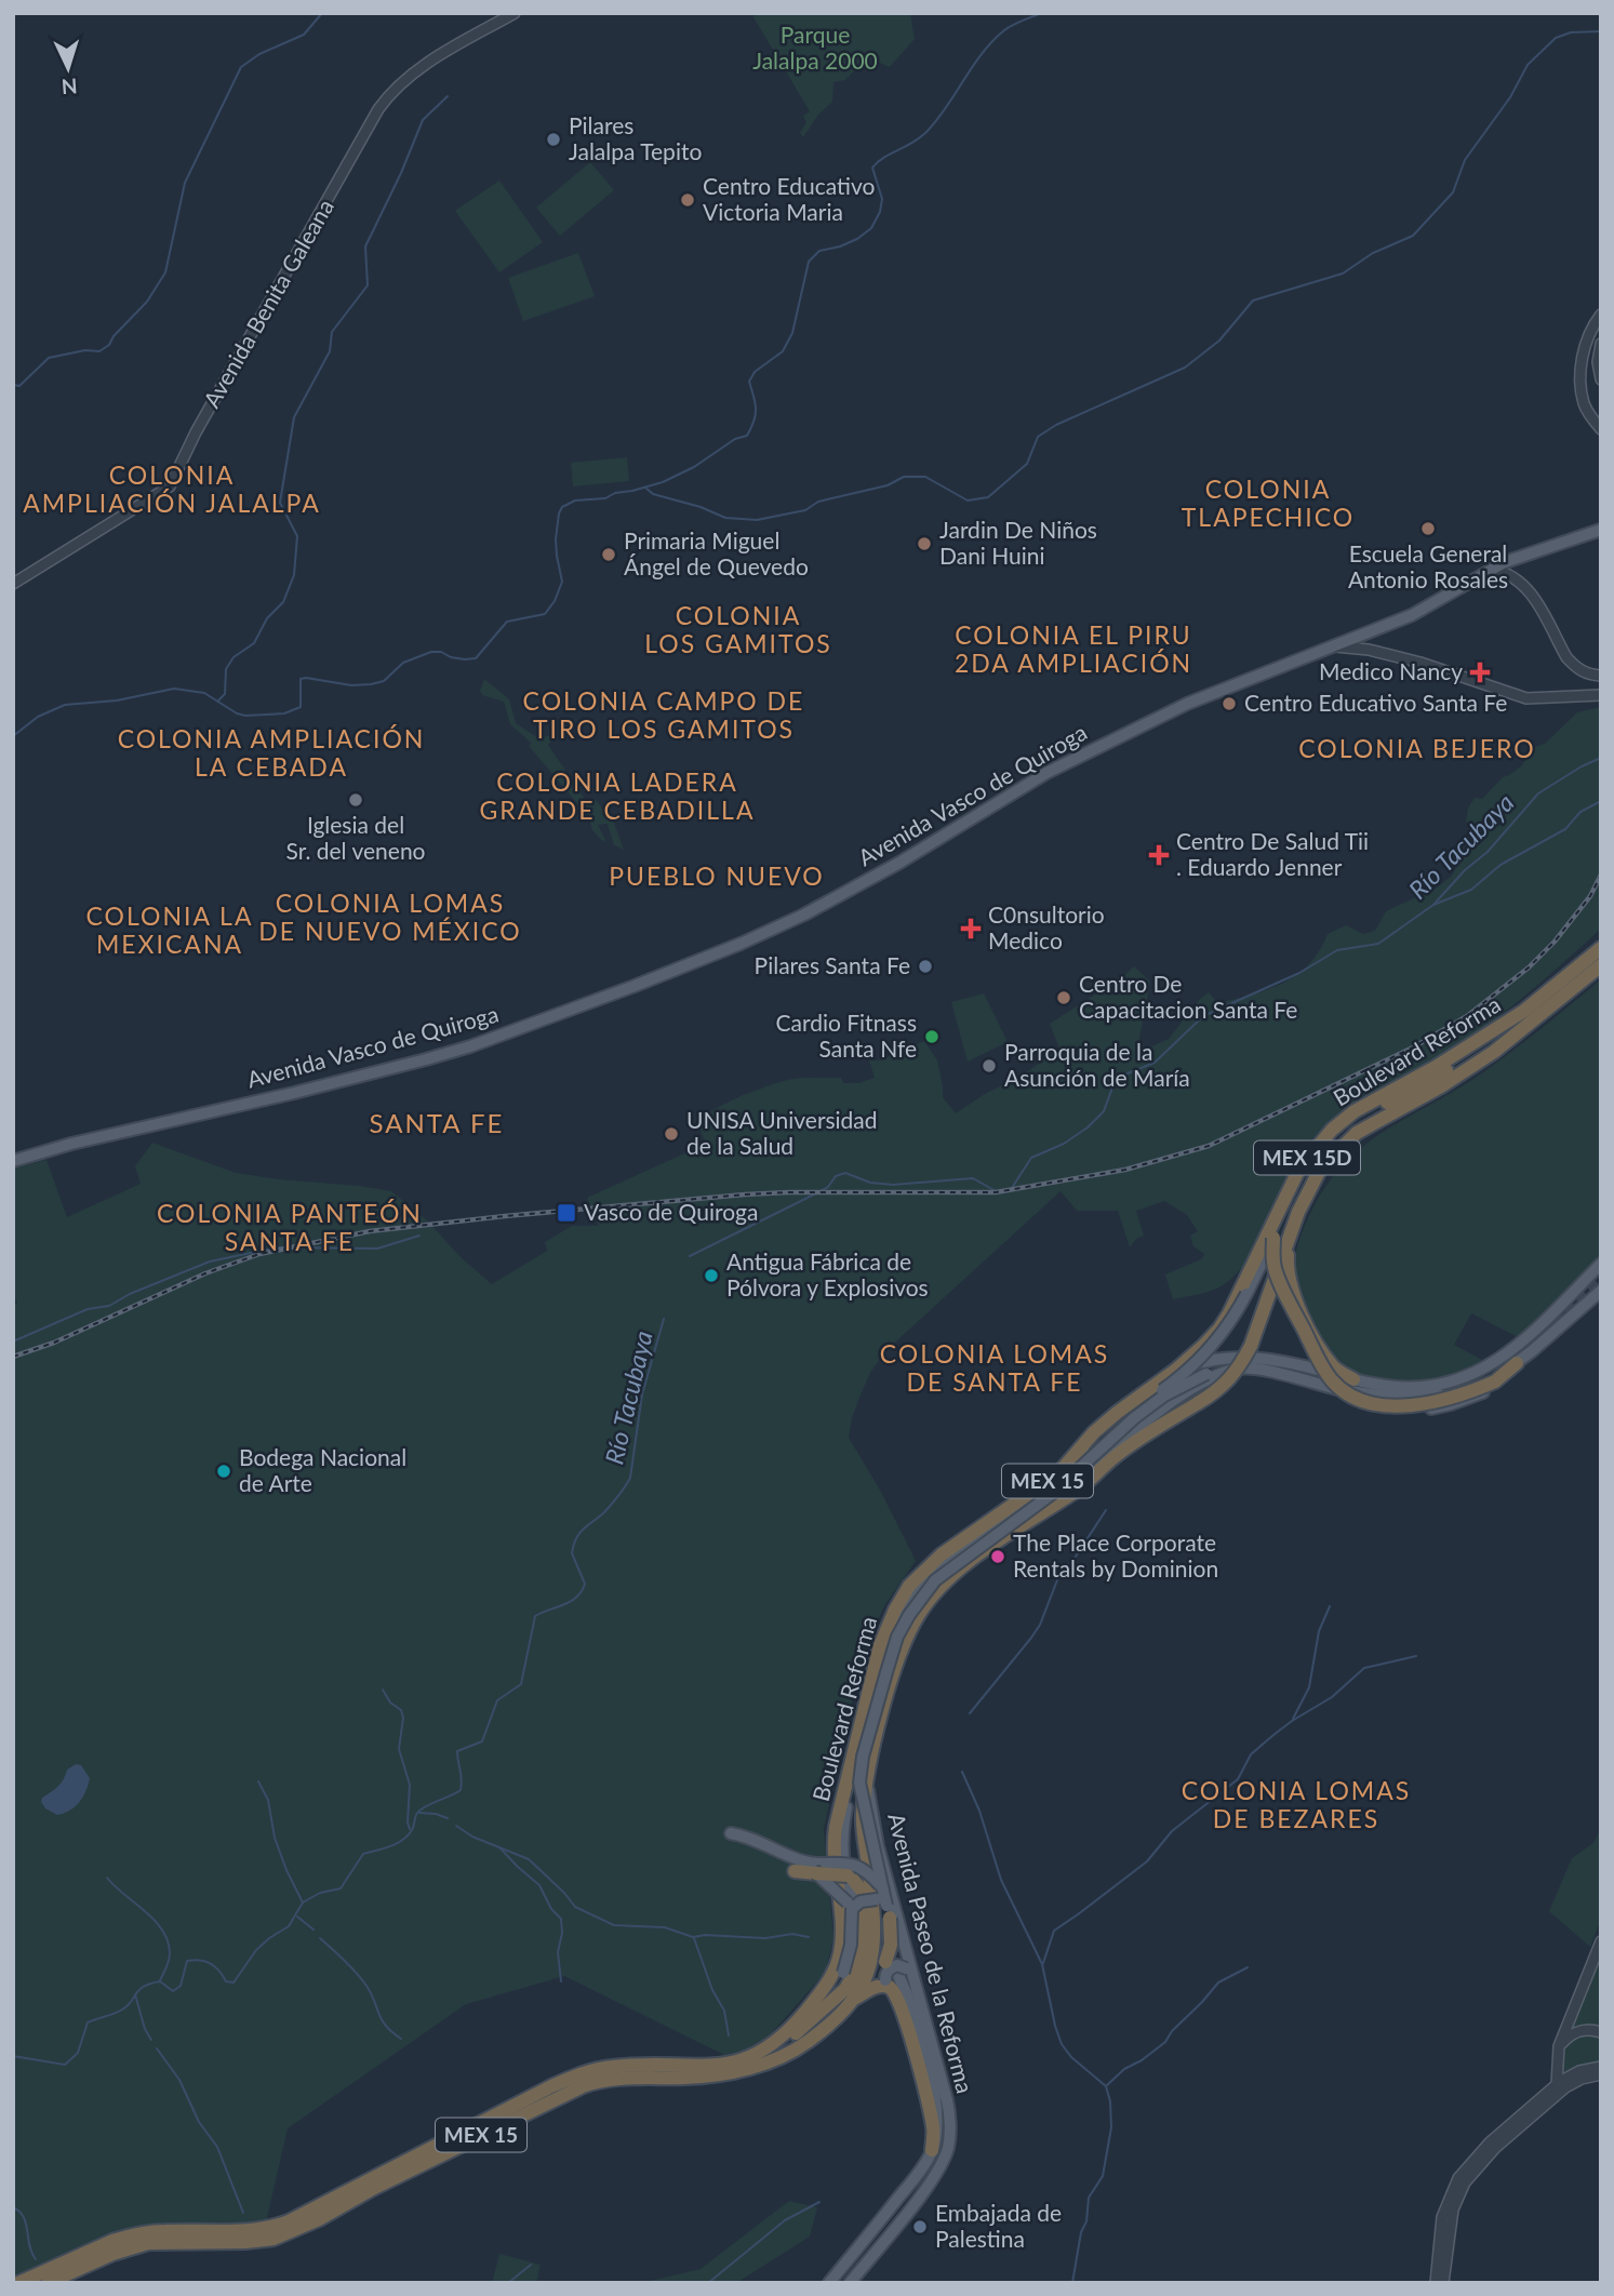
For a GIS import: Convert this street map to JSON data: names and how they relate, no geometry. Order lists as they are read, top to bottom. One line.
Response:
{"streets":{"highway":["Boulevard Reforma","MEX 15D","MEX 15"],"main road":["Avenida Vasco de Quiroga","Avenida Paseo de la Reforma"],"street":["Avenida Benita Galeana"]},"crossings":[["Boulevard Reforma","MEX 15"],["Boulevard Reforma","Avenida Paseo de la Reforma"],["MEX 15","Avenida Paseo de la Reforma"]],"districts":["COLONIA AMPLIACIÓN JALALPA","COLONIA TLAPECHICO","COLONIA LOS GAMITOS","COLONIA EL PIRU 2DA AMPLIACIÓN","COLONIA CAMPO DE TIRO LOS GAMITOS","COLONIA AMPLIACIÓN LA CEBADA","COLONIA BEJERO","COLONIA LADERA GRANDE CEBADILLA","PUEBLO NUEVO","COLONIA LOMAS DE NUEVO MÉXICO","COLONIA LA MEXICANA","SANTA FE","COLONIA PANTEÓN SANTA FE","COLONIA LOMAS DE SANTA FE","COLONIA LOMAS DE BEZARES"],"water":["Río Tacubaya"],"parks":["Parque Jalalpa 2000"],"places":{"other":["Pilares Jalalpa Tepito","Centro Educativo Victoria Maria","Escuela General Antonio Rosales","Jardin De Niños Dani Huini","Primaria Miguel Ángel de Quevedo","Centro Educativo Santa Fe","Iglesia del Sr. del veneno","Pilares Santa Fe","Centro De Capacitacion Santa Fe","Cardio Fitnass Santa Nfe","Parroquia de la Asunción de María","UNISA Universidad de la Salud","Antigua Fábrica de Pólvora y Explosivos","Bodega Nacional de Arte","The Place Corporate Rentals by Dominion","Embajada de Palestina"],"health":["Medico Nancy","Centro De Salud Tii . Eduardo Jenner","C0nsultorio Medico"],"transit":["Vasco de Quiroga"]},"north":"bottom"}
